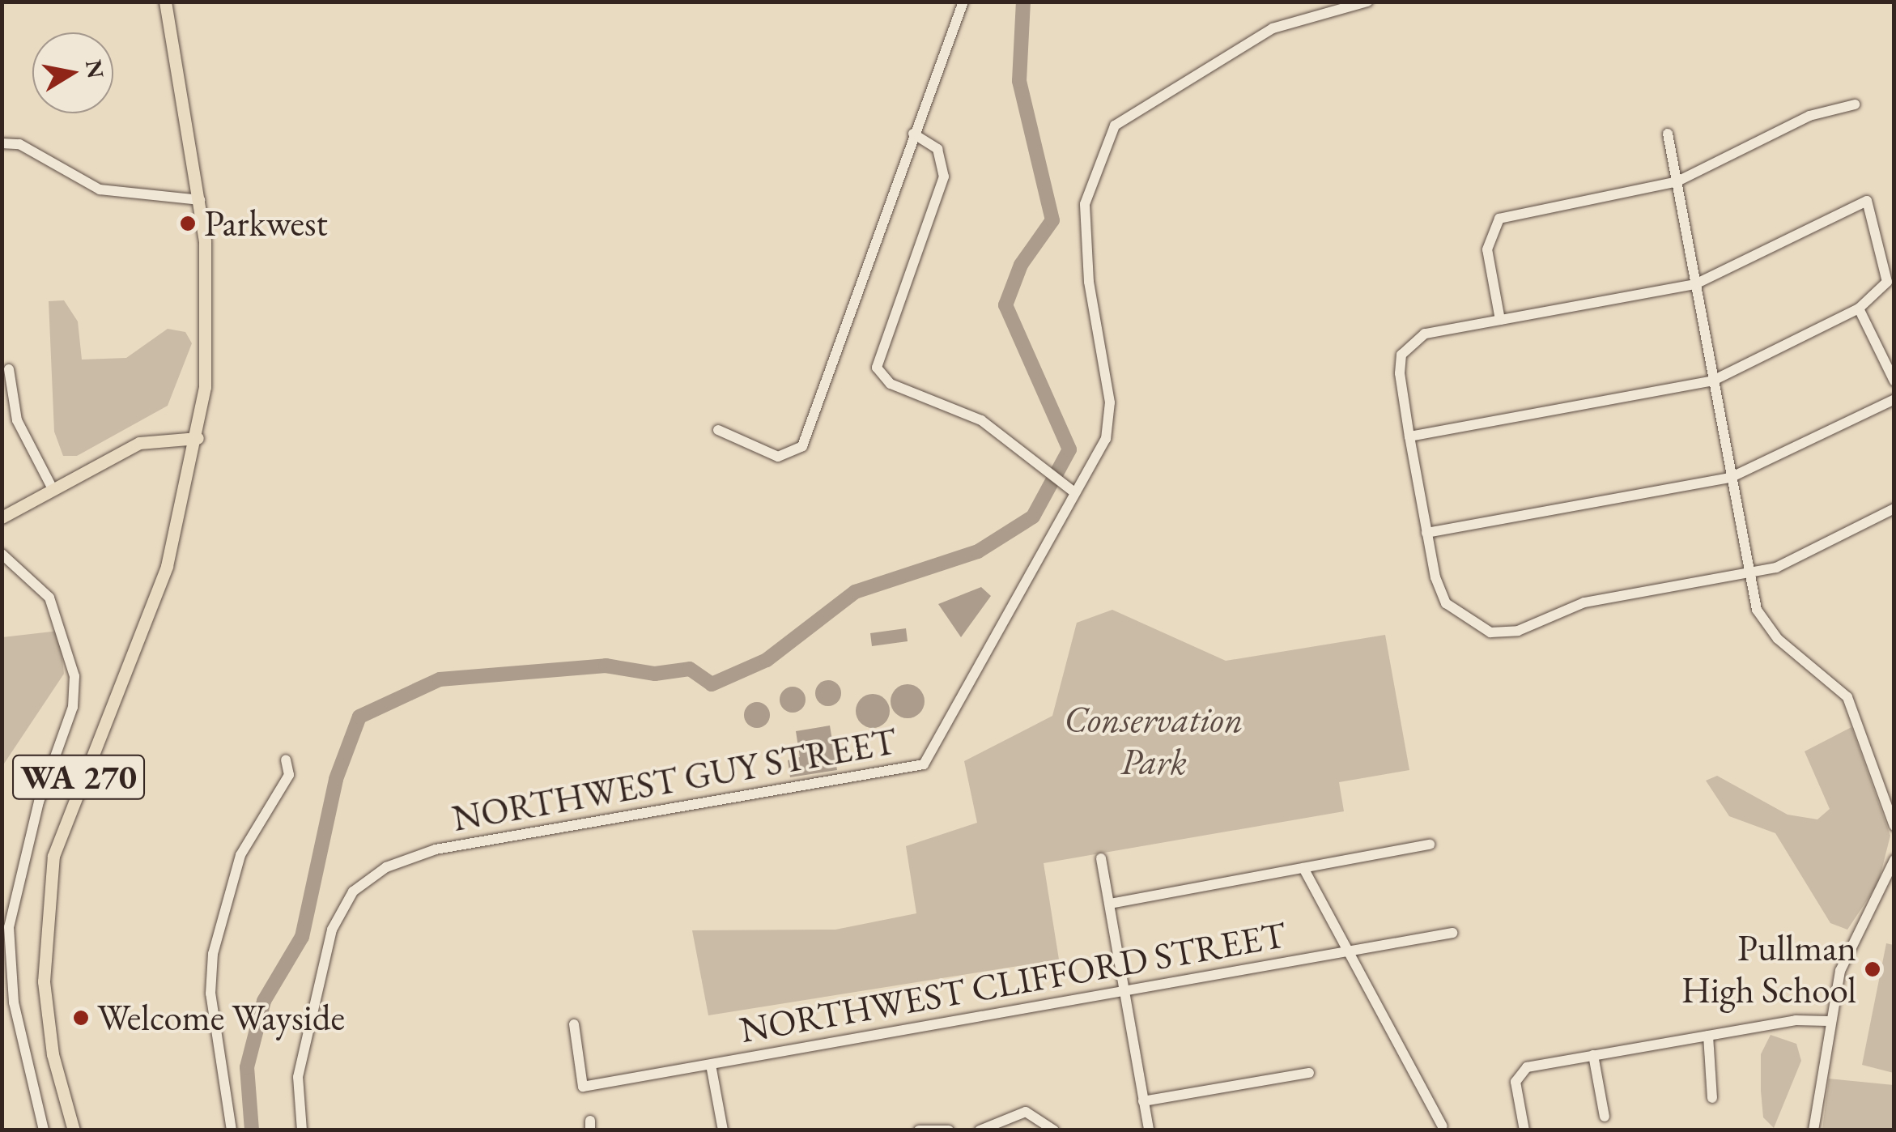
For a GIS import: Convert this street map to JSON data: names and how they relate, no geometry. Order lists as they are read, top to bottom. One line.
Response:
{"streets":{"main road":["WA 270"],"street":["NORTHWEST GUY STREET","NORTHWEST CLIFFORD STREET"]},"parks":["Conservation Park"],"places":["Parkwest","Pullman High School","Welcome Wayside"],"north":"right"}
